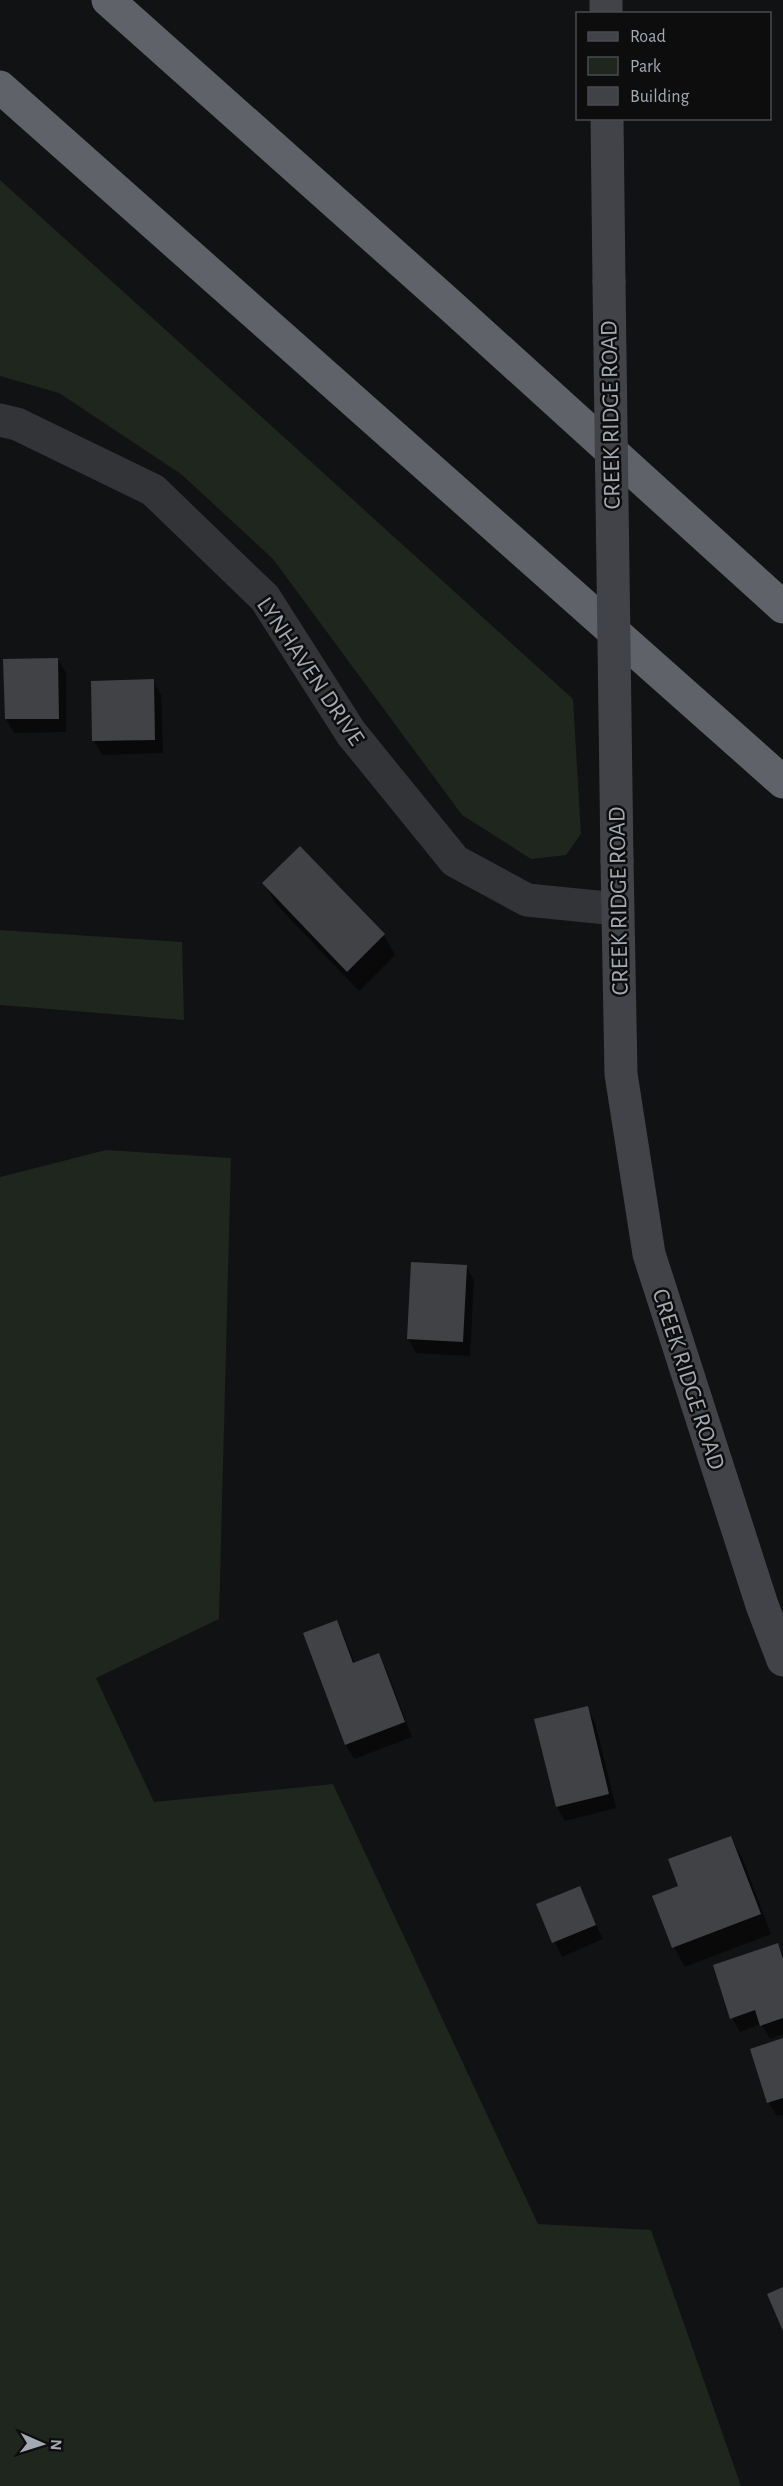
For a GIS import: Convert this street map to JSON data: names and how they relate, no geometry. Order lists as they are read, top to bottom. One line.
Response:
{"streets":{"main road":["CREEK RIDGE ROAD"],"street":["LYNHAVEN DRIVE"]},"crossings":[["CREEK RIDGE ROAD","LYNHAVEN DRIVE"]],"legend":["Road","Park","Building"],"north":"right"}
